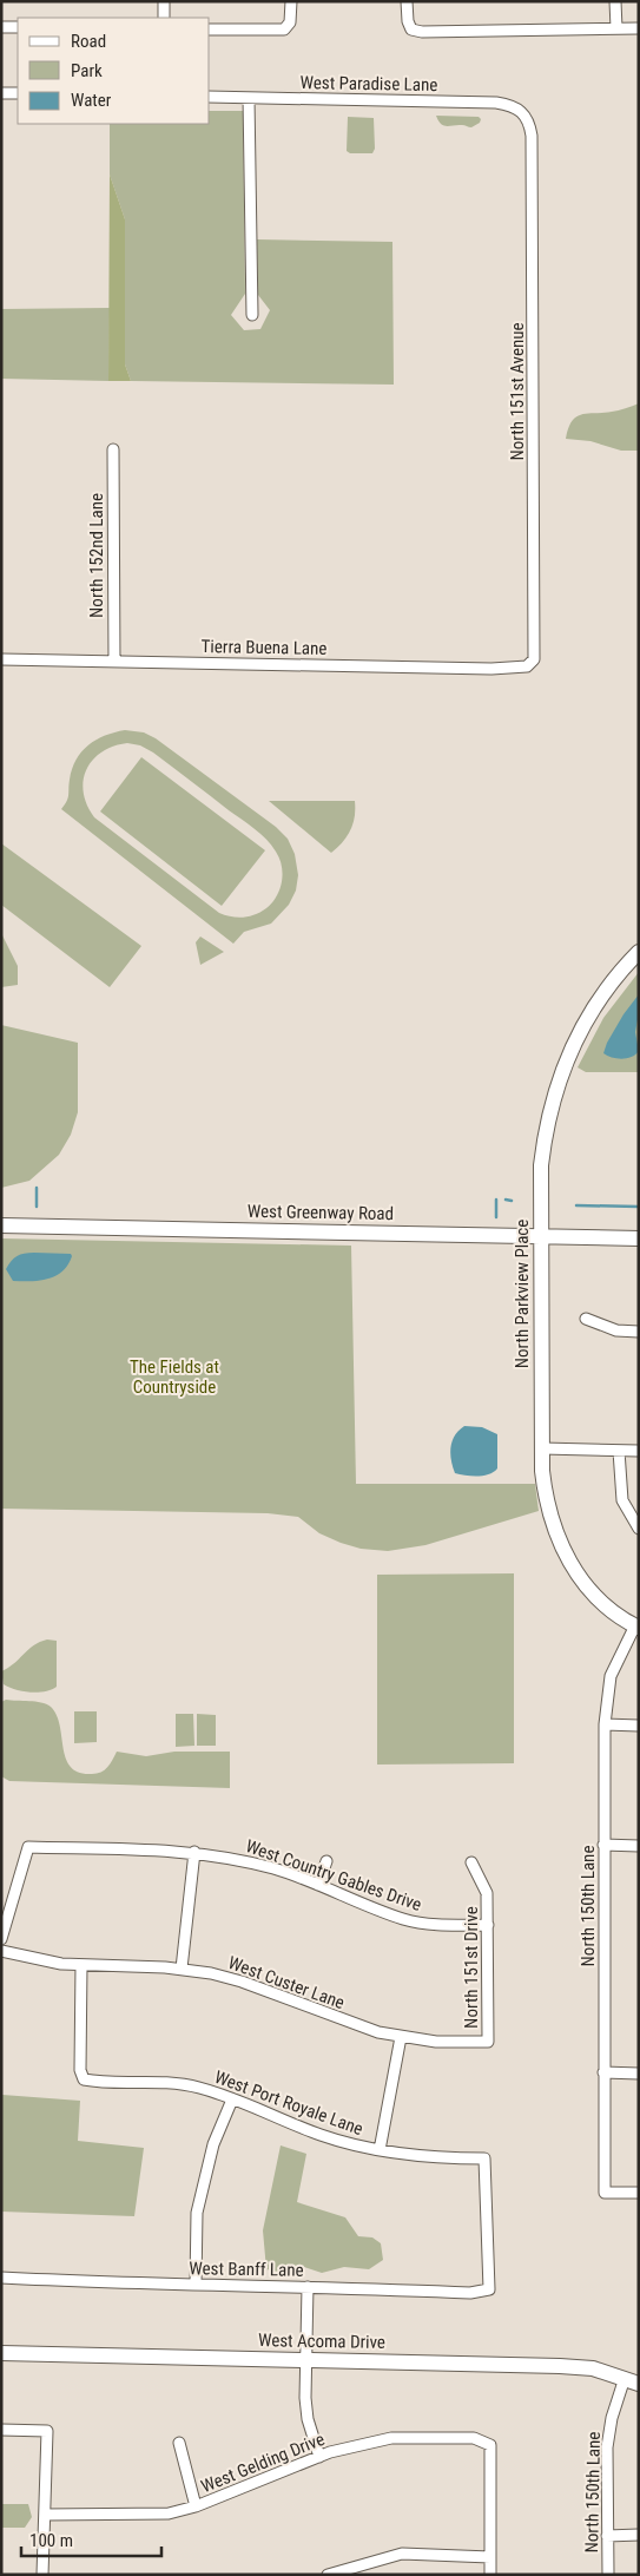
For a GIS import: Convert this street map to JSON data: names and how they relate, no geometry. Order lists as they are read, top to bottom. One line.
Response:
{"streets":{"street":["West Paradise Lane","North 151st Avenue","North 152nd Lane","Tierra Buena Lane","West Greenway Road","North Parkview Place","West Country Gables Drive","North 150th Lane","North 151st Drive","West Custer Lane","West Port Royale Lane","West Banff Lane","West Acoma Drive","West Gelding Drive"]},"crossings":[["West Paradise Lane","North 151st Avenue"],["North 151st Avenue","Tierra Buena Lane"],["North 152nd Lane","Tierra Buena Lane"],["West Greenway Road","North Parkview Place"],["North Parkview Place","North 150th Lane"],["West Country Gables Drive","North 151st Drive"],["North 150th Lane","West Acoma Drive"],["North 151st Drive","West Custer Lane"],["West Custer Lane","West Port Royale Lane"],["West Port Royale Lane","West Banff Lane"]],"parks":["The Fields at Countryside"],"legend":["Road","Park","Water"],"scale_bar":"100 m"}
